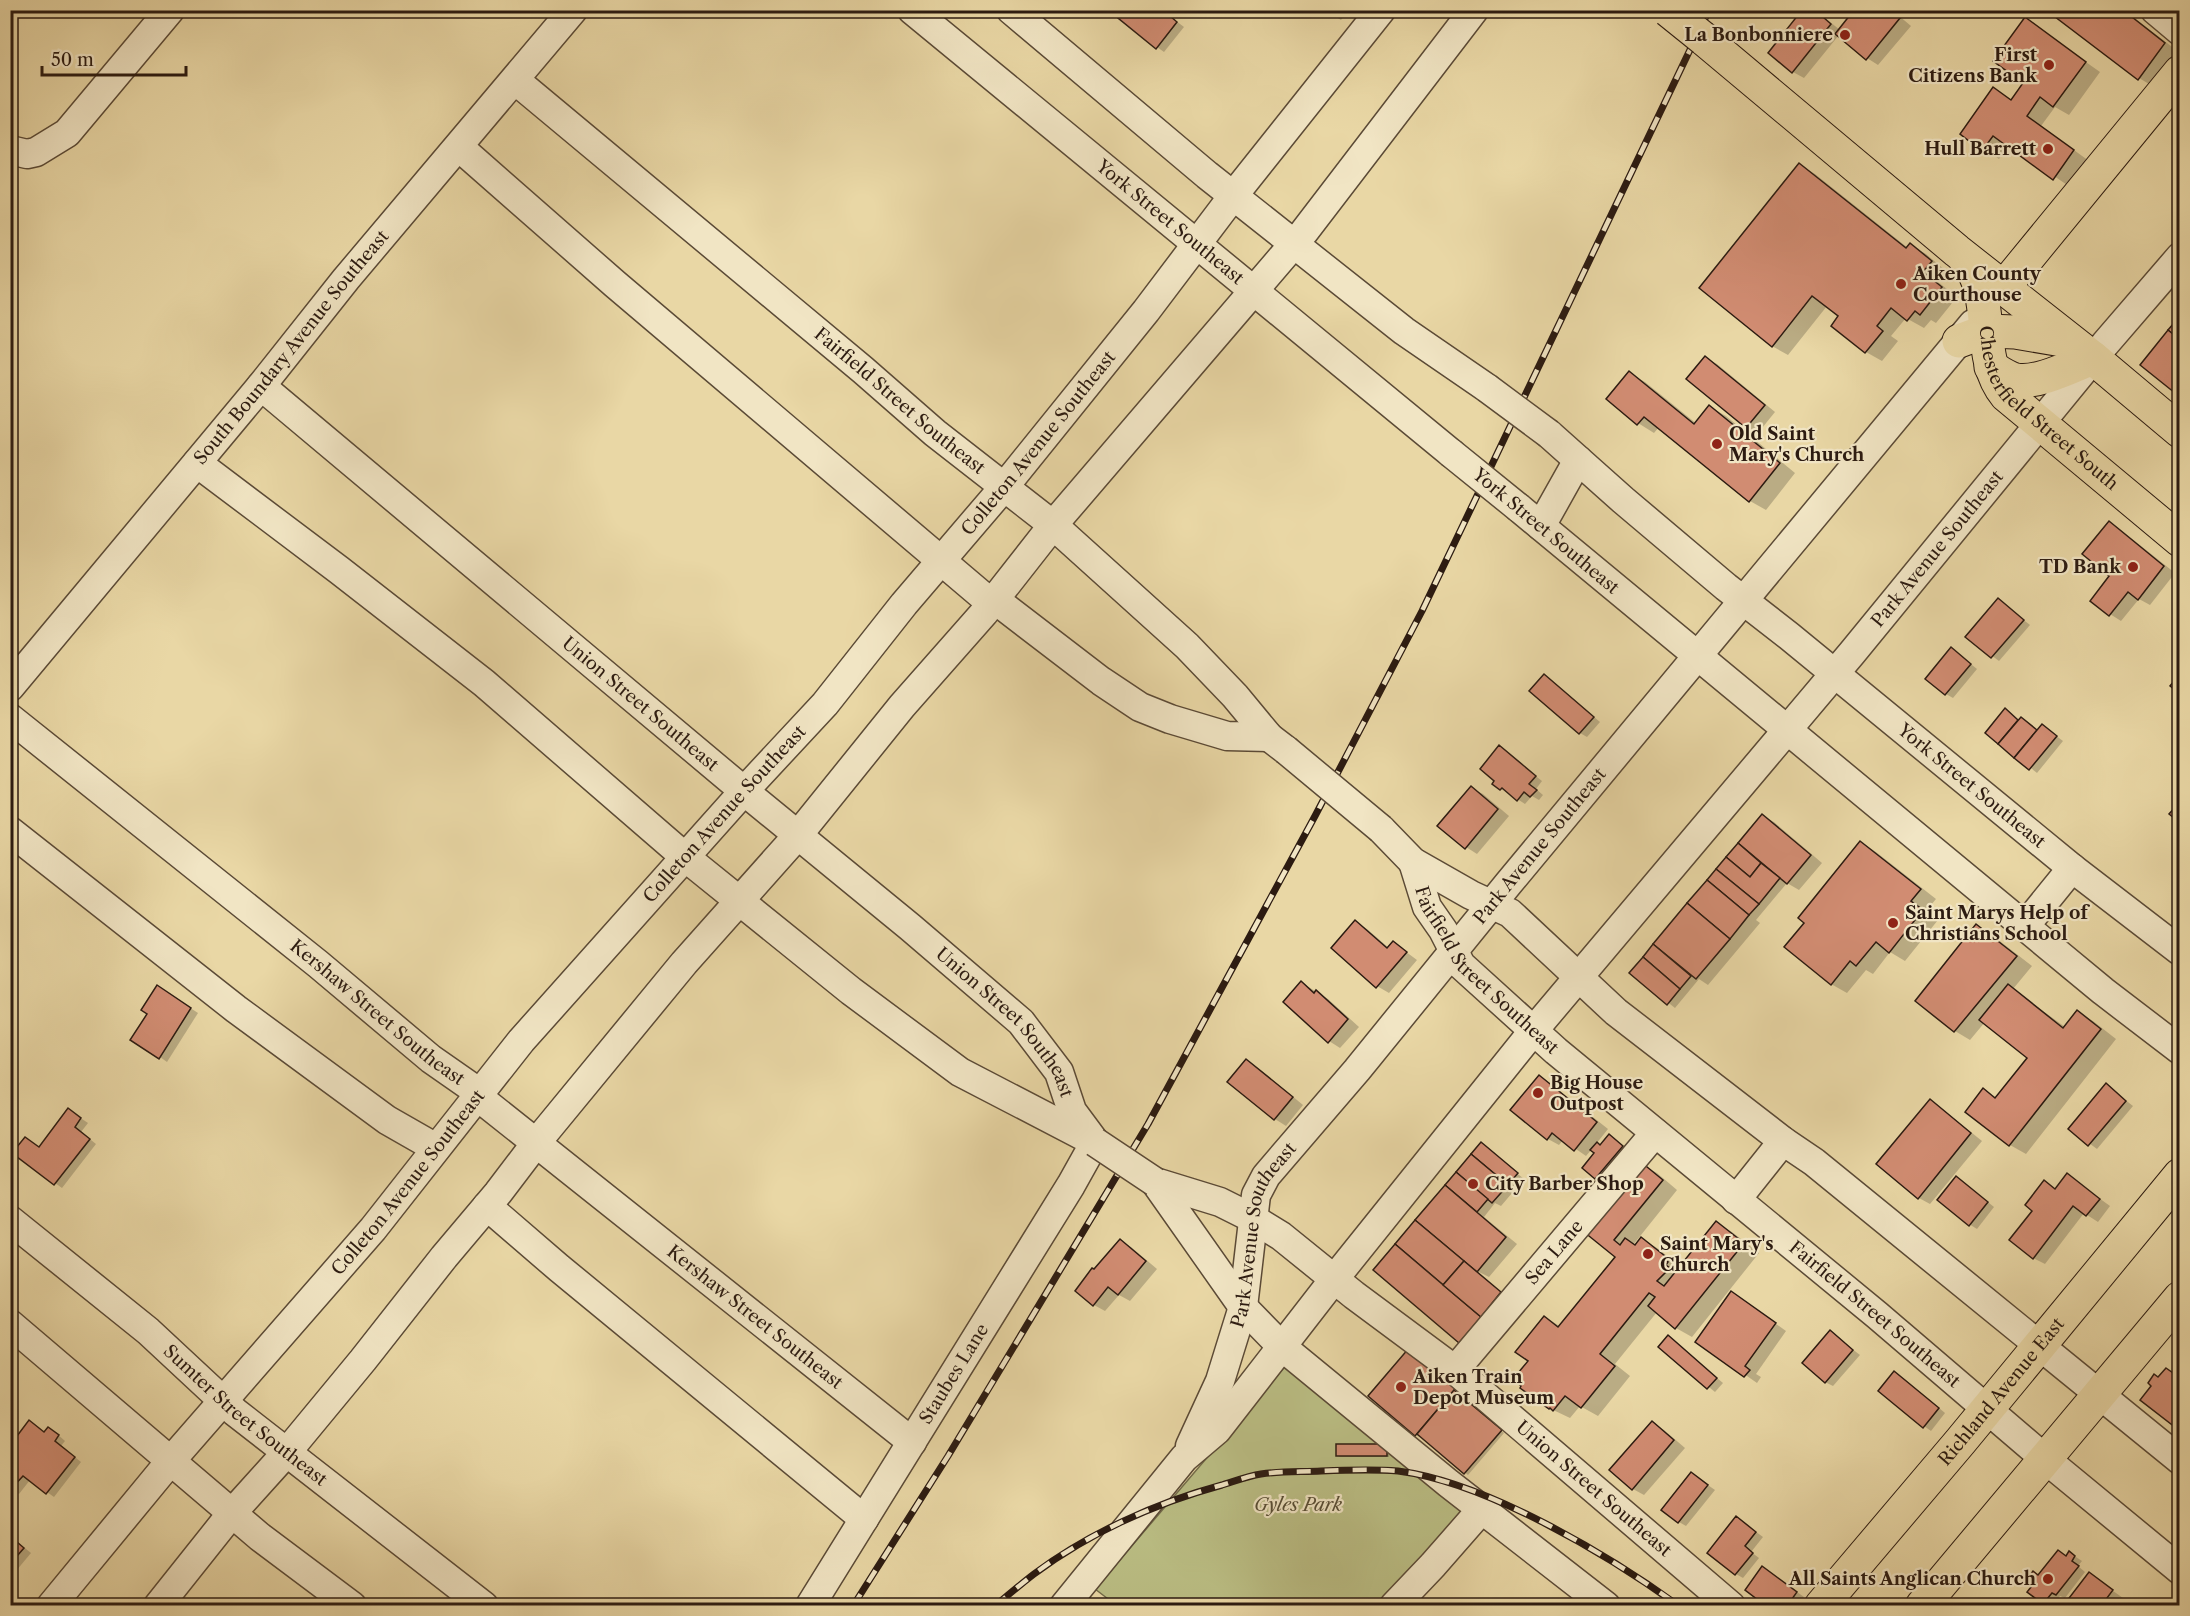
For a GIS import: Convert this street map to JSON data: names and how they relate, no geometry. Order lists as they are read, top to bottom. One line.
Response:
{"streets":{"main road":["Chesterfield Street South","Richland Avenue East"],"street":["York Street Southeast","South Boundary Avenue Southeast","Fairfield Street Southeast","Colleton Avenue Southeast","Park Avenue Southeast","Union Street Southeast","Kershaw Street Southeast","Sea Lane","Staubes Lane","Sumter Street Southeast"]},"crossings":[["York Street Southeast","Colleton Avenue Southeast"],["York Street Southeast","Park Avenue Southeast"],["South Boundary Avenue Southeast","Fairfield Street Southeast"],["South Boundary Avenue Southeast","Union Street Southeast"],["Fairfield Street Southeast","Colleton Avenue Southeast"],["Fairfield Street Southeast","Park Avenue Southeast"],["Fairfield Street Southeast","Sea Lane"],["Fairfield Street Southeast","Richland Avenue East"],["Chesterfield Street South","Park Avenue Southeast"],["Colleton Avenue Southeast","Union Street Southeast"],["Colleton Avenue Southeast","Kershaw Street Southeast"],["Colleton Avenue Southeast","Sumter Street Southeast"],["Park Avenue Southeast","Union Street Southeast"],["Union Street Southeast","Sea Lane"],["Union Street Southeast","Staubes Lane"],["Kershaw Street Southeast","Staubes Lane"]],"parks":["Gyles Park"],"places":["La Bonbonniere","First Citizens Bank","Hull Barrett","Aiken County Courthouse","Old Saint Mary's Church","TD Bank","Saint Marys Help of Christians School","Big House Outpost","City Barber Shop","Saint Mary's Church","Aiken Train Depot Museum","All Saints Anglican Church"],"scale_bar":"50 m"}
